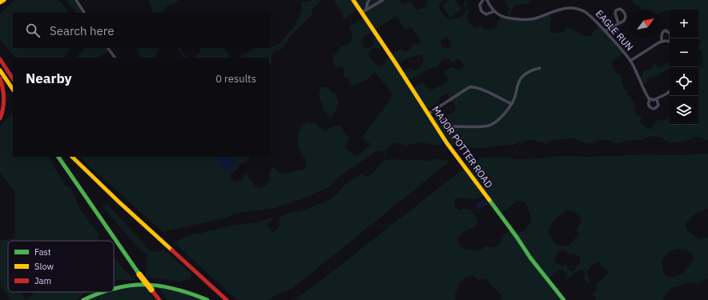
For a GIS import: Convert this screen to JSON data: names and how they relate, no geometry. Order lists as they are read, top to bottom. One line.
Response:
{"streets":{"main road":["MAJOR POTTER ROAD"],"street":["EAGLE RUN"]},"legend":["Fast","Slow","Jam"],"north":"top right","page":{"map_buttons":["+","−"],"search":"Search here","heading":["Nearby","0 results"]}}
